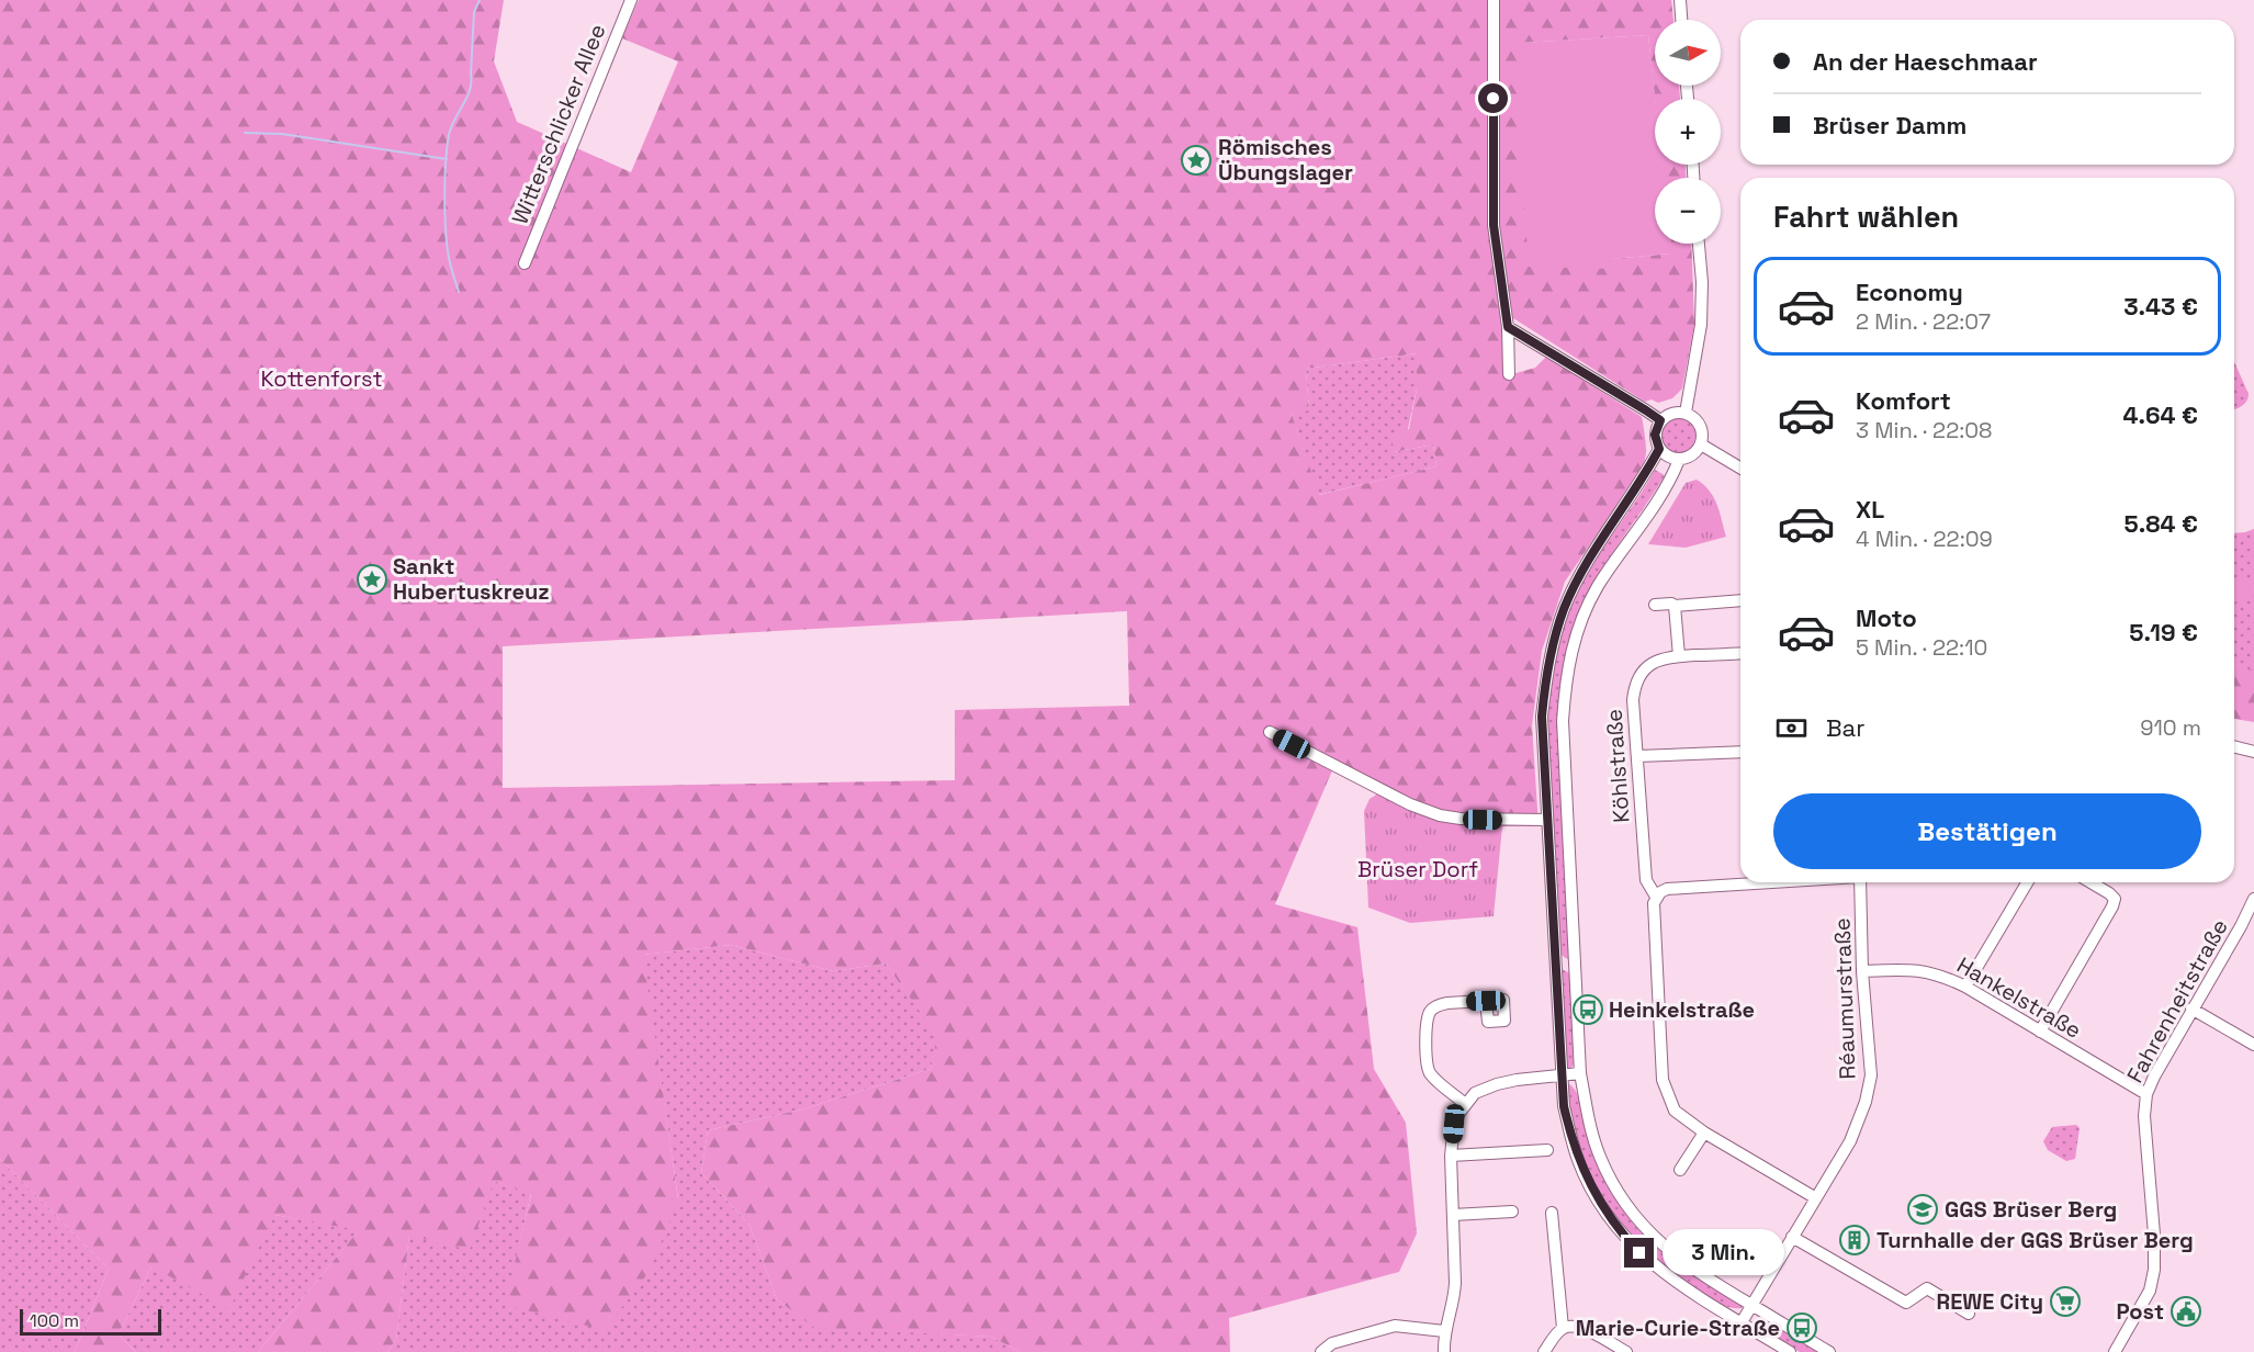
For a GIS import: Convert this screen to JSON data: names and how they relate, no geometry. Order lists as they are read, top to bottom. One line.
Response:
{"streets":{"street":["Witterschlicker Allee","Köhlstraße","Hankelstraße","Réaumurstraße","Fahrenheitstraße"]},"crossings":[["Hankelstraße","Réaumurstraße"],["Hankelstraße","Fahrenheitstraße"]],"parks":["Kottenforst","Brüser Dorf"],"places":{"place":["Römisches Übungslager","Sankt Hubertuskreuz"],"bus stop":["Heinkelstraße","Marie-Curie-Straße"],"school or university":["GGS Brüser Berg"],"building":["Turnhalle der GGS Brüser Berg"],"supermarket":["REWE City"],"public building":["Post"]},"scale_bar":"100 m","north":"right","page":{"map_buttons":["+","−"],"banner":["An der Haeschmaar","Brüser Damm"],"heading":"Fahrt wählen","list":[{"name":"Economy","note":"2 Min. · 22:07","value":"3.43 €"},{"name":"Komfort","note":"3 Min. · 22:08","value":"4.64 €"},{"name":"XL","note":"4 Min. · 22:09","value":"5.84 €"},{"name":"Moto","note":"5 Min. · 22:10","value":"5.19 €"}],"pay":["Bar","910 m"],"buttons":"Bestätigen","bubble":"3 Min.","scale":"100 m"}}
